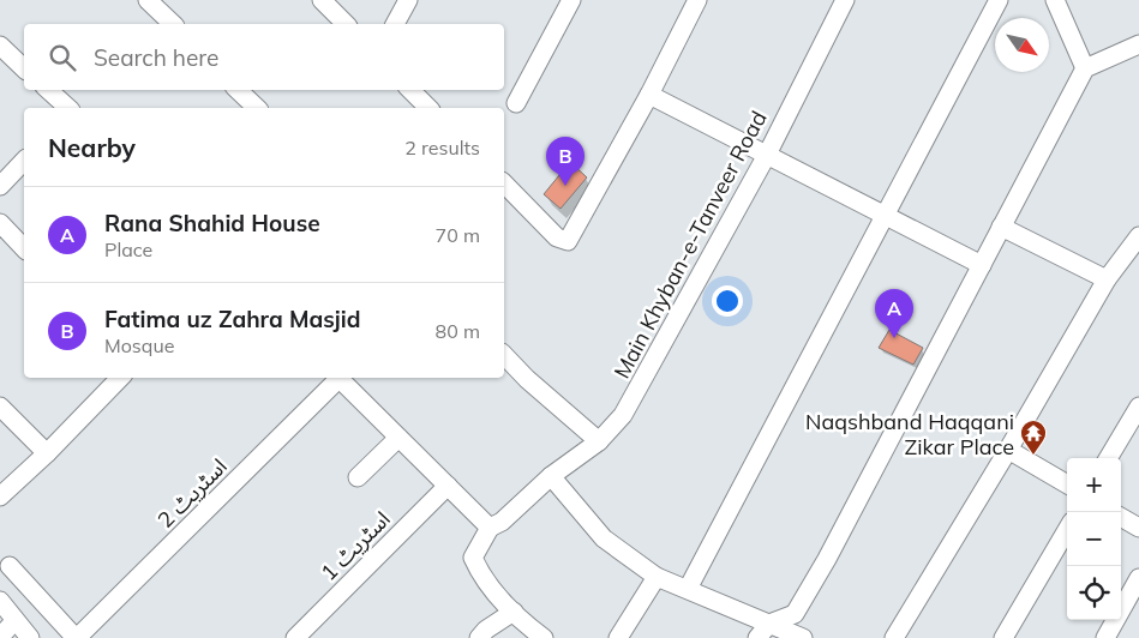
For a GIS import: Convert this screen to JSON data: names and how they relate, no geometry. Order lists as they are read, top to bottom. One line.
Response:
{"streets":{"street":["Main Khyban-e-Tanveer Road","اسٹریٹ 2","اسٹریٹ 1"]},"places":{"temple":["Naqshband Haqqani Zikar Place"]},"north":"bottom right","page":{"search":"Search here","heading":["Nearby","2 results"],"pins":["B","A"],"list":[{"mark":"A","name":"Rana Shahid House","note":"Place","value":"70 m"},{"mark":"B","name":"Fatima uz Zahra Masjid","note":"Mosque","value":"80 m"}],"map_buttons":["+","−"]}}
